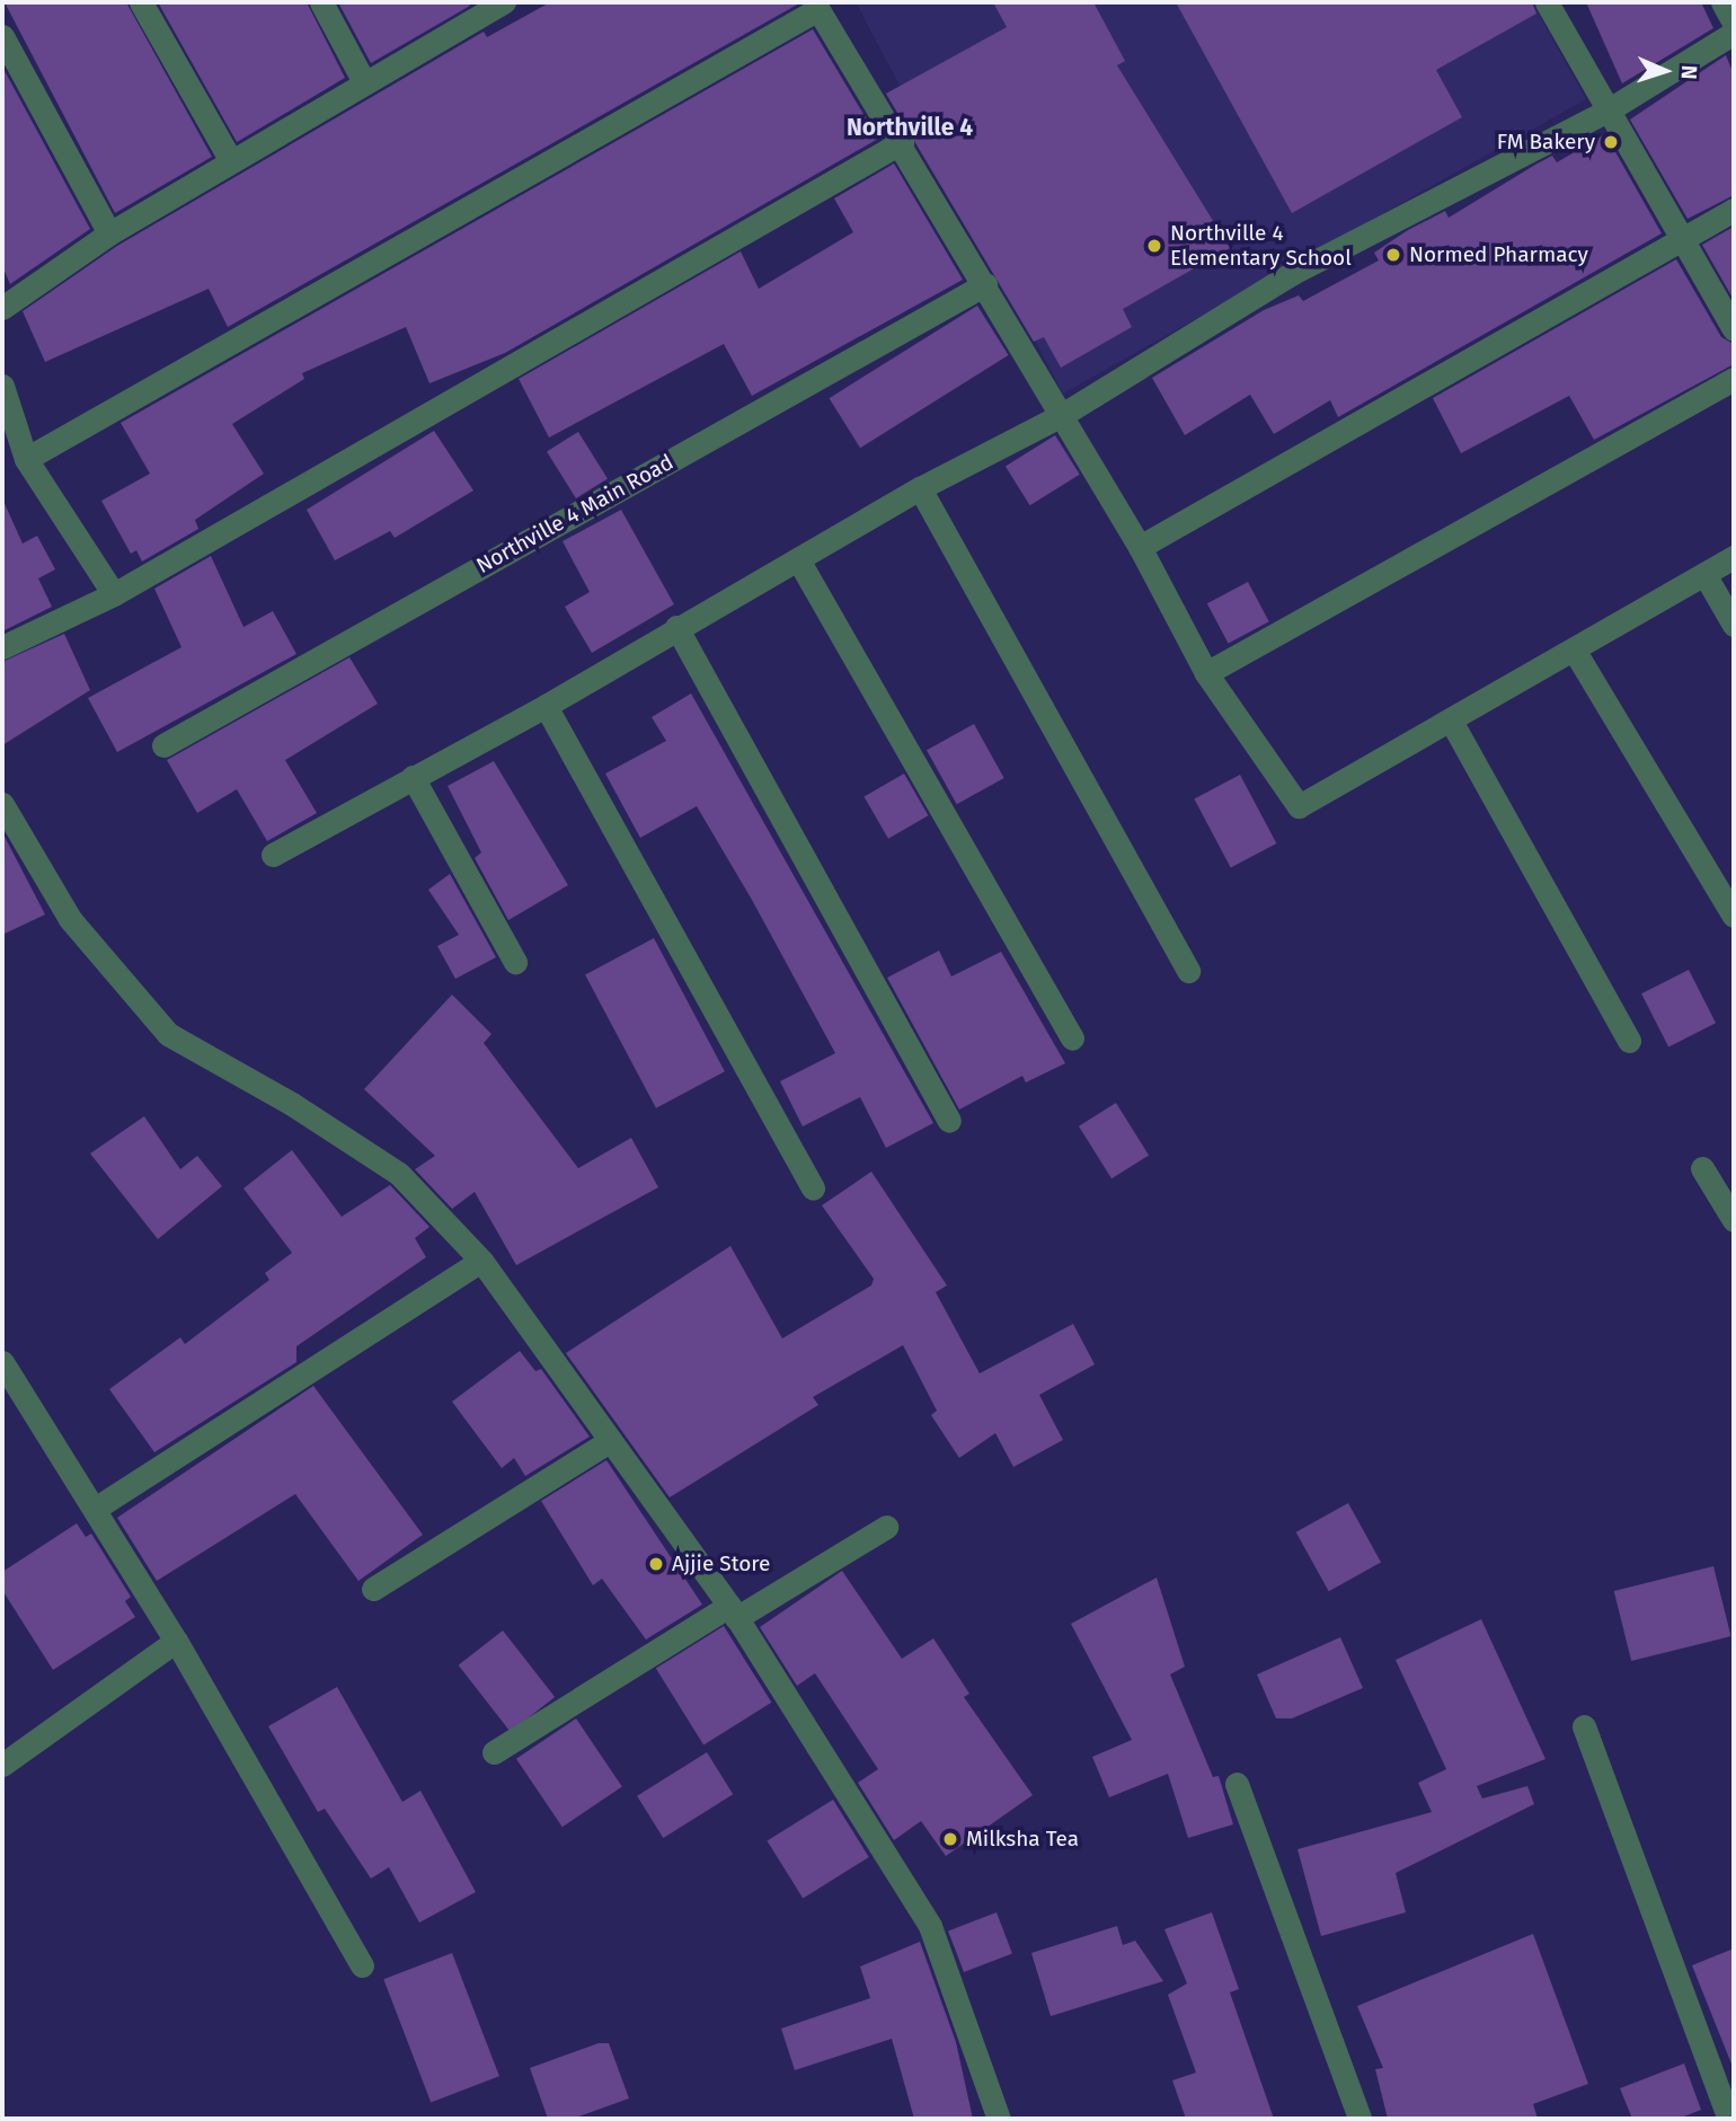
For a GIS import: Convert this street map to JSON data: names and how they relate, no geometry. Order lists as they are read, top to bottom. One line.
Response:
{"streets":{"street":["Northville 4 Main Road"]},"districts":["Northville 4"],"places":["FM Bakery","Northville 4 Elementary School","Normed Pharmacy","Ajjie Store","Milksha Tea"],"north":"right"}
